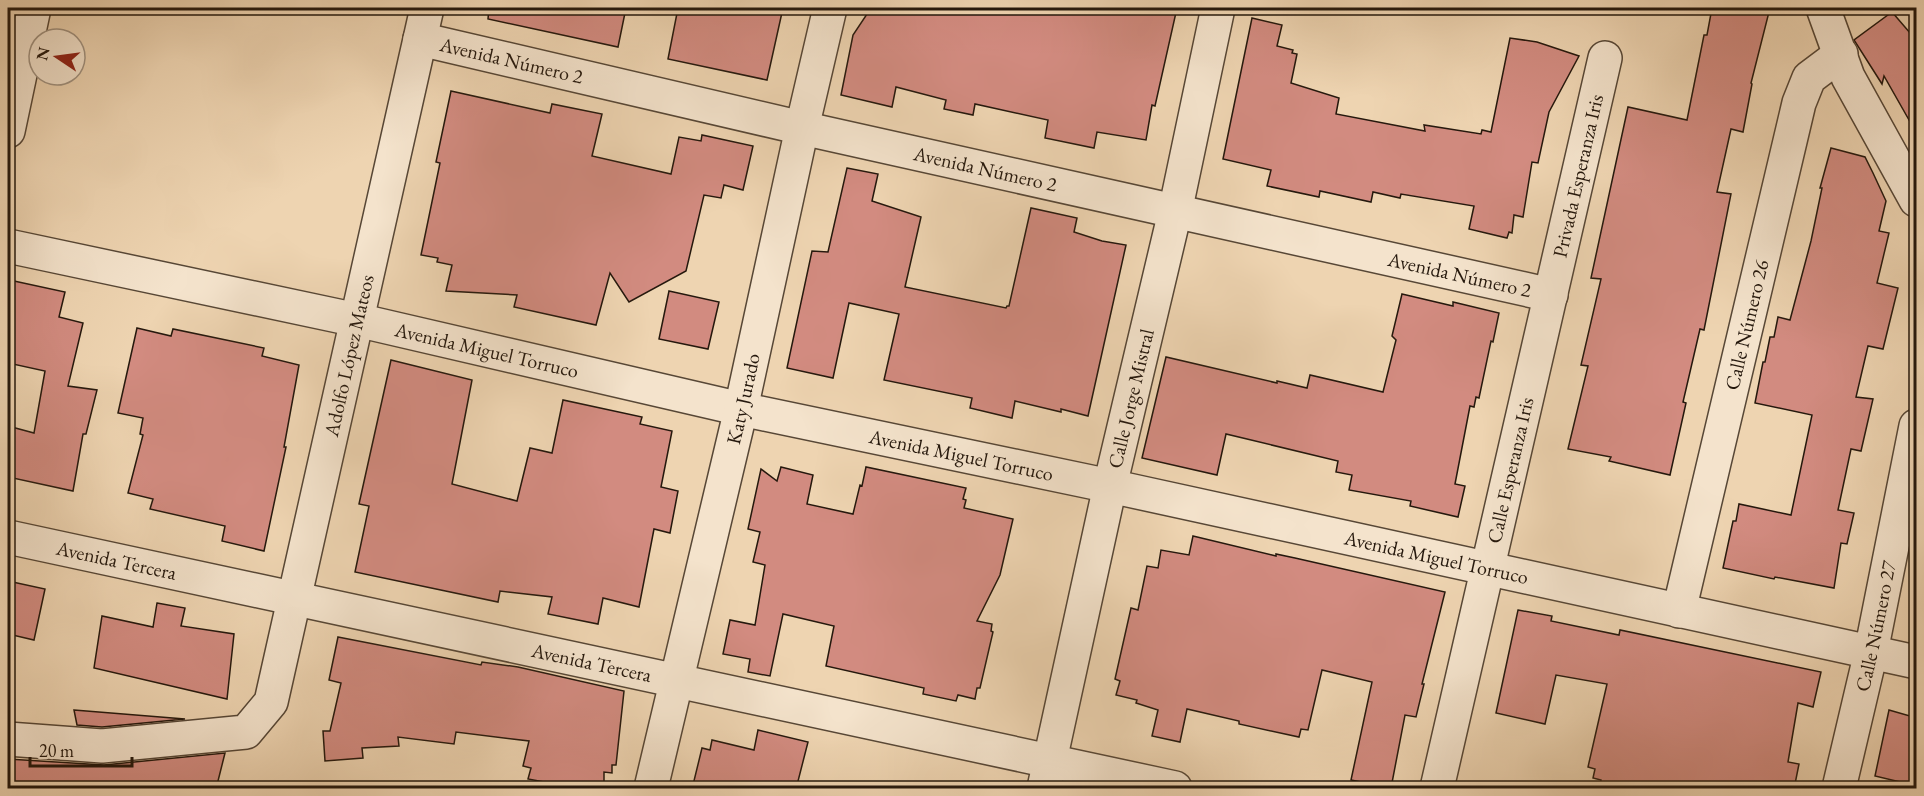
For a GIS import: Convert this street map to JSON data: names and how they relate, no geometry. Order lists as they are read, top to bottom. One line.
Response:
{"streets":{"street":["Avenida Número 2","Privada Esperanza Iris","Calle Número 26","Avenida Miguel Torruco","Adolfo López Mateos","Calle Jorge Mistral","Katy Jurado","Calle Esperanza Iris","Avenida Tercera","Calle Número 27"]},"crossings":[["Avenida Número 2","Privada Esperanza Iris"],["Avenida Número 2","Adolfo López Mateos"],["Avenida Número 2","Calle Jorge Mistral"],["Avenida Número 2","Katy Jurado"],["Avenida Número 2","Calle Esperanza Iris"],["Privada Esperanza Iris","Calle Esperanza Iris"],["Calle Número 26","Avenida Miguel Torruco"],["Avenida Miguel Torruco","Adolfo López Mateos"],["Avenida Miguel Torruco","Calle Jorge Mistral"],["Avenida Miguel Torruco","Katy Jurado"],["Avenida Miguel Torruco","Calle Esperanza Iris"],["Avenida Miguel Torruco","Calle Número 27"],["Adolfo López Mateos","Avenida Tercera"],["Calle Jorge Mistral","Avenida Tercera"],["Katy Jurado","Avenida Tercera"]],"scale_bar":"20 m","north":"left"}
